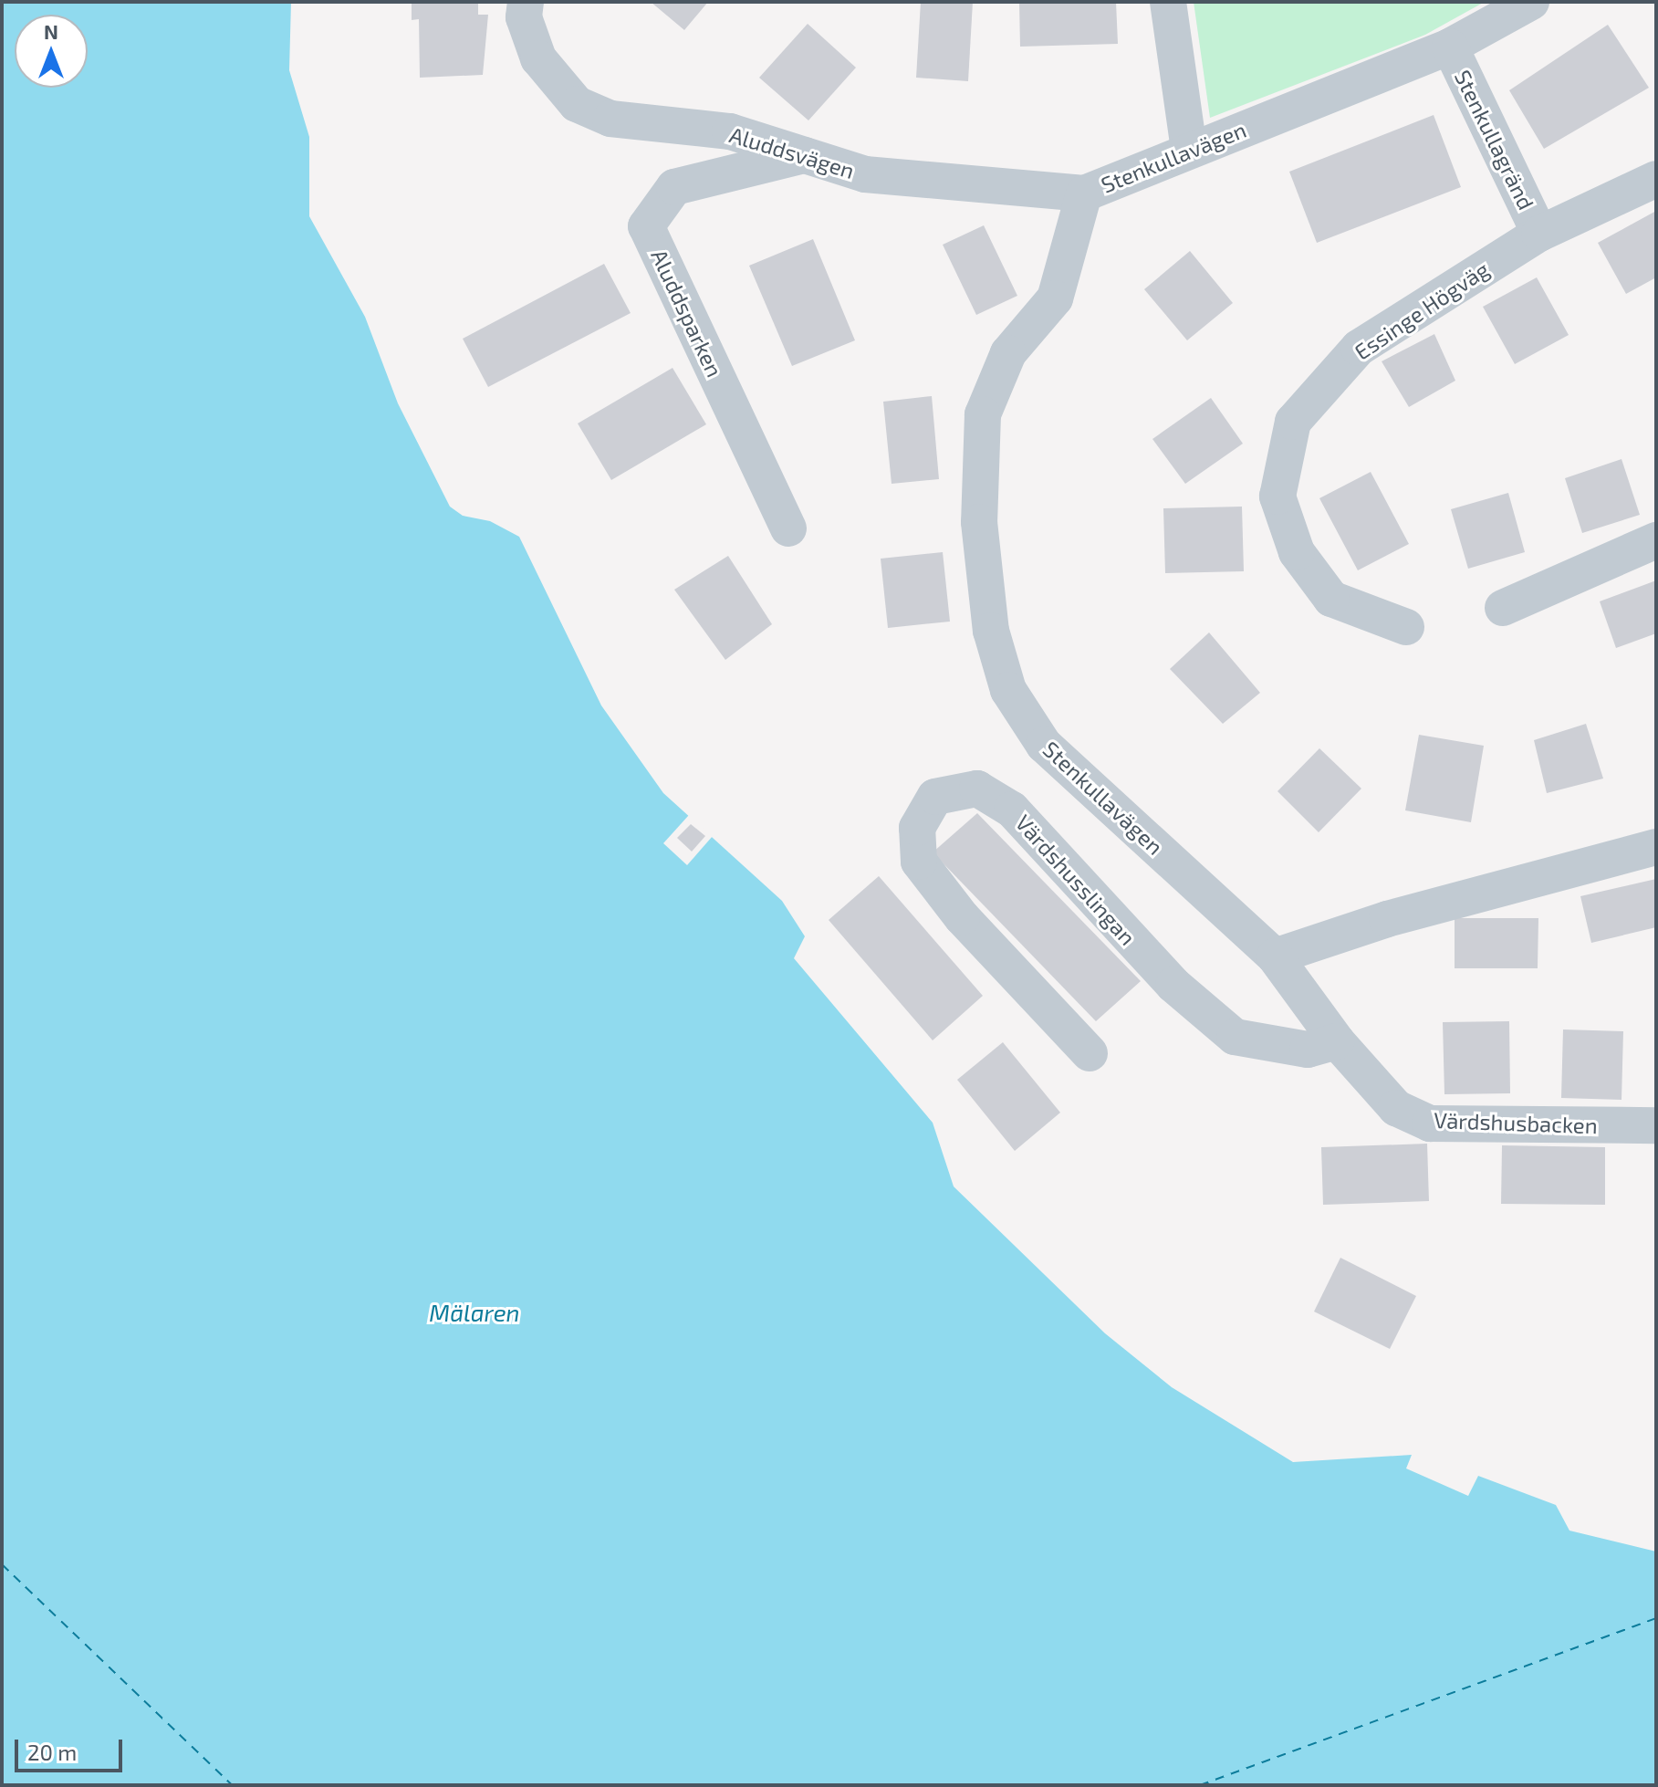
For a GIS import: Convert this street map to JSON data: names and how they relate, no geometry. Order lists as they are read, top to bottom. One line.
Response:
{"streets":{"street":["Stenkullagränd","Aluddsvägen","Stenkullavägen","Essinge Högväg","Aluddsparken","Värdshusslingan","Värdshusbacken"]},"crossings":[["Stenkullagränd","Stenkullavägen"],["Stenkullagränd","Essinge Högväg"],["Aluddsvägen","Stenkullavägen"],["Aluddsvägen","Aluddsparken"],["Stenkullavägen","Värdshusbacken"],["Värdshusslingan","Värdshusbacken"]],"water":["Mälaren"],"scale_bar":"20 m","north":"top"}
